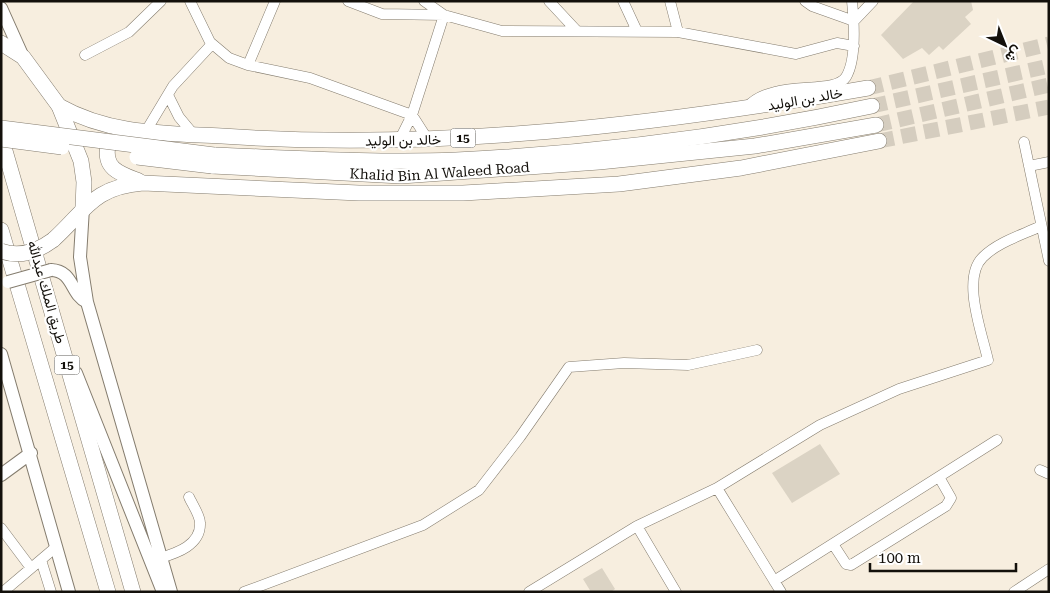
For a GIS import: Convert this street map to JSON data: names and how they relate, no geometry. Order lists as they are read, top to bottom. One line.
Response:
{"streets":{"highway":["خالد بن الوليد","15","Khalid Bin Al Waleed Road","طريق الملك عبدالله"]},"crossings":[["Khalid Bin Al Waleed Road","طريق الملك عبدالله"]],"scale_bar":"100 m","north":"bottom right"}
